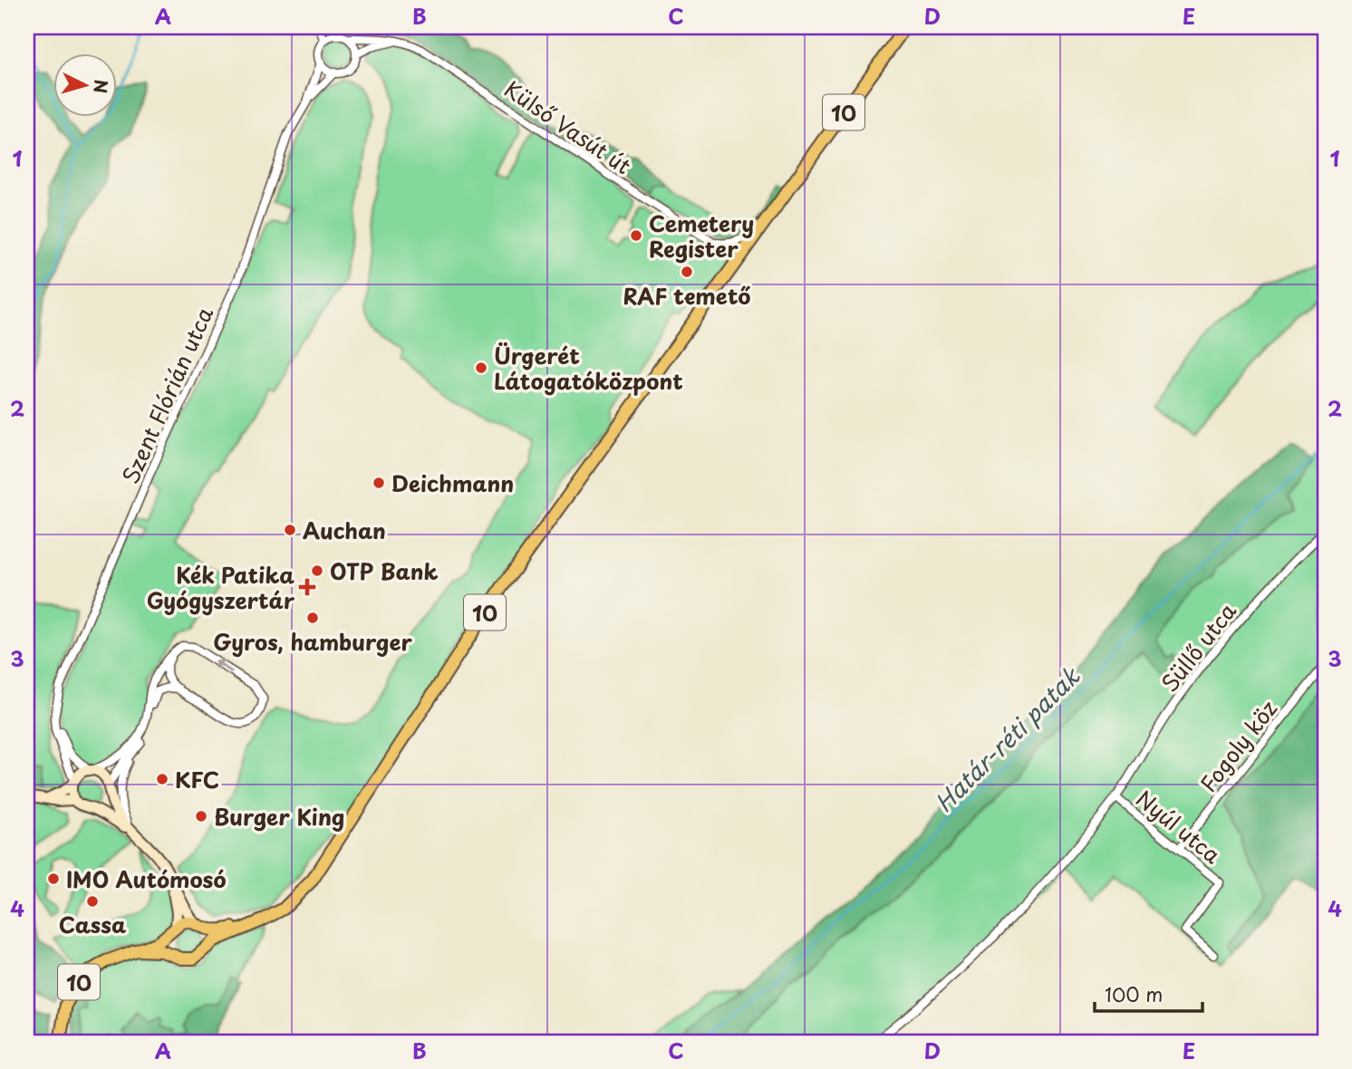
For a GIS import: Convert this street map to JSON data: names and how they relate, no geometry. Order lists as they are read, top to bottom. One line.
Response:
{"streets":{"main road":["10"],"street":["Külső Vasút út","Szent Flórián utca","Süllő utca","Fogoly köz","Nyúl utca"]},"crossings":[["10","Külső Vasút út"],["Külső Vasút út","Szent Flórián utca"],["Süllő utca","Nyúl utca"],["Fogoly köz","Nyúl utca"]],"water":["Határ-réti patak"],"places":{"other":["Cemetery Register","RAF temető","Ürgerét Látogatóközpont","Deichmann","Auchan","OTP Bank","Gyros, hamburger","KFC","Burger King","IMO Autómosó","Cassa"],"health":["Kék Patika Gyógyszertár"]},"scale_bar":"100 m","north":"right","grid":{"columns":["A","B","C","D","E"],"rows":["1","2","3","4"]}}
